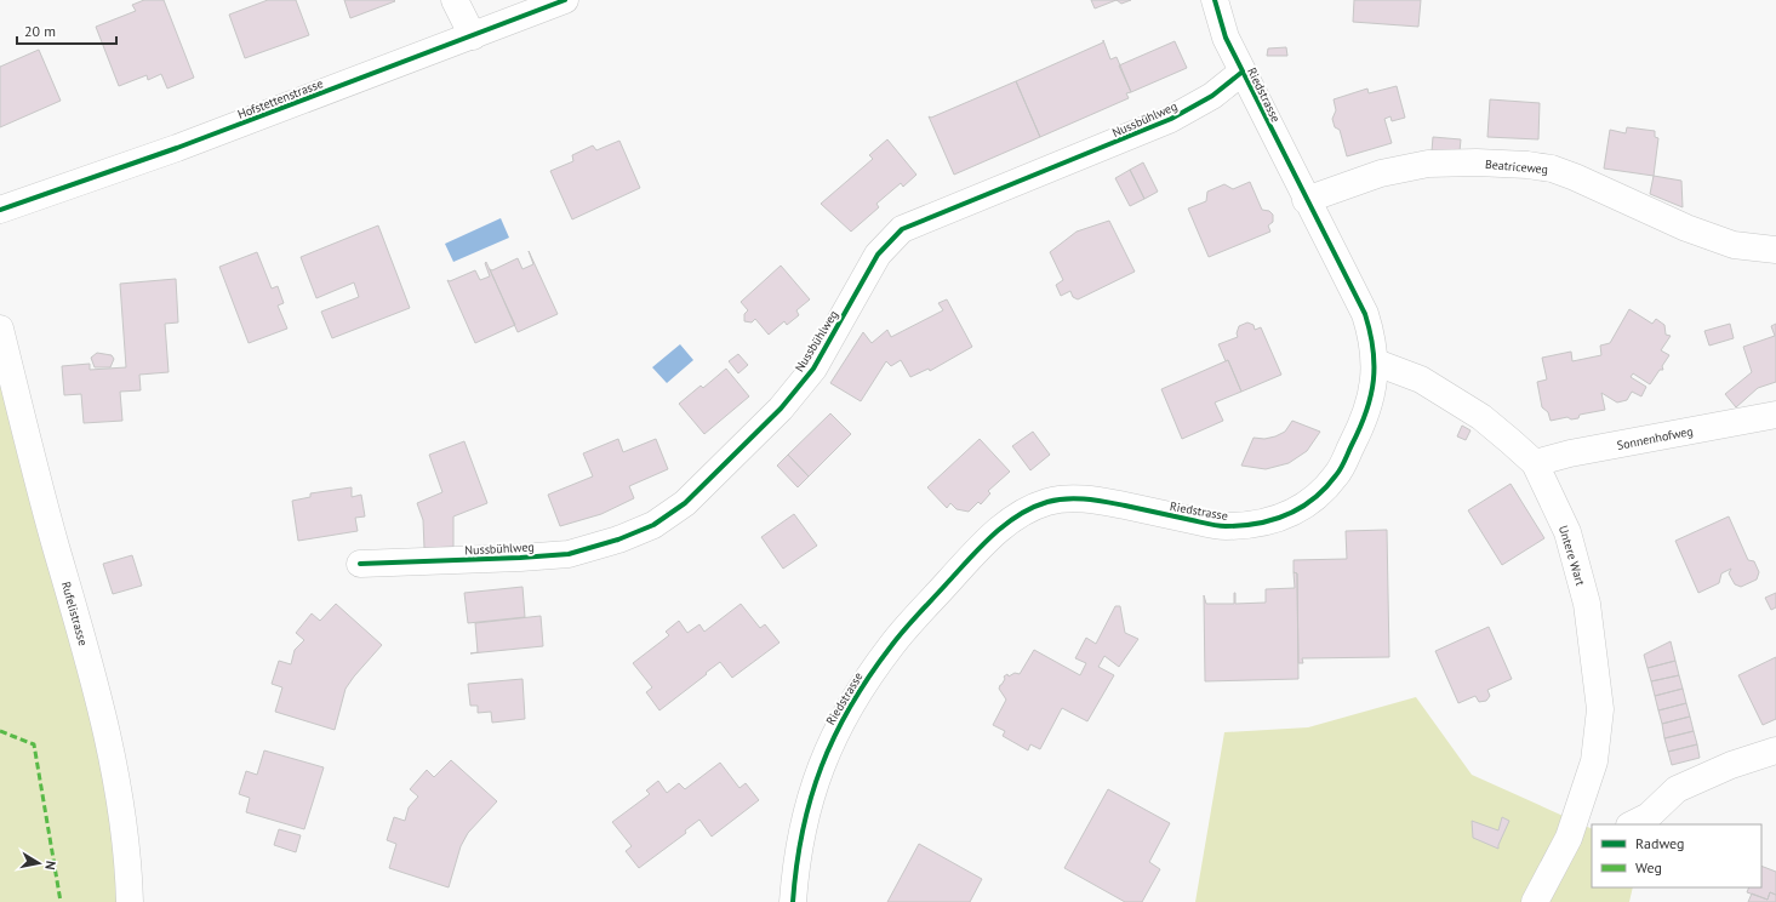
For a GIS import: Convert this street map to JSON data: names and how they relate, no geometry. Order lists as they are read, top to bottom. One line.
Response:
{"streets":{"street":["Riedstrasse","Hofstettenstrasse","Nussbühlweg","Beatriceweg","Sonnenhofweg","Untere Wart","Rufelistrasse"]},"crossings":[["Riedstrasse","Nussbühlweg"],["Riedstrasse","Beatriceweg"],["Riedstrasse","Untere Wart"],["Sonnenhofweg","Untere Wart"]],"legend":["Radweg","Weg"],"scale_bar":"20 m","north":"right"}
